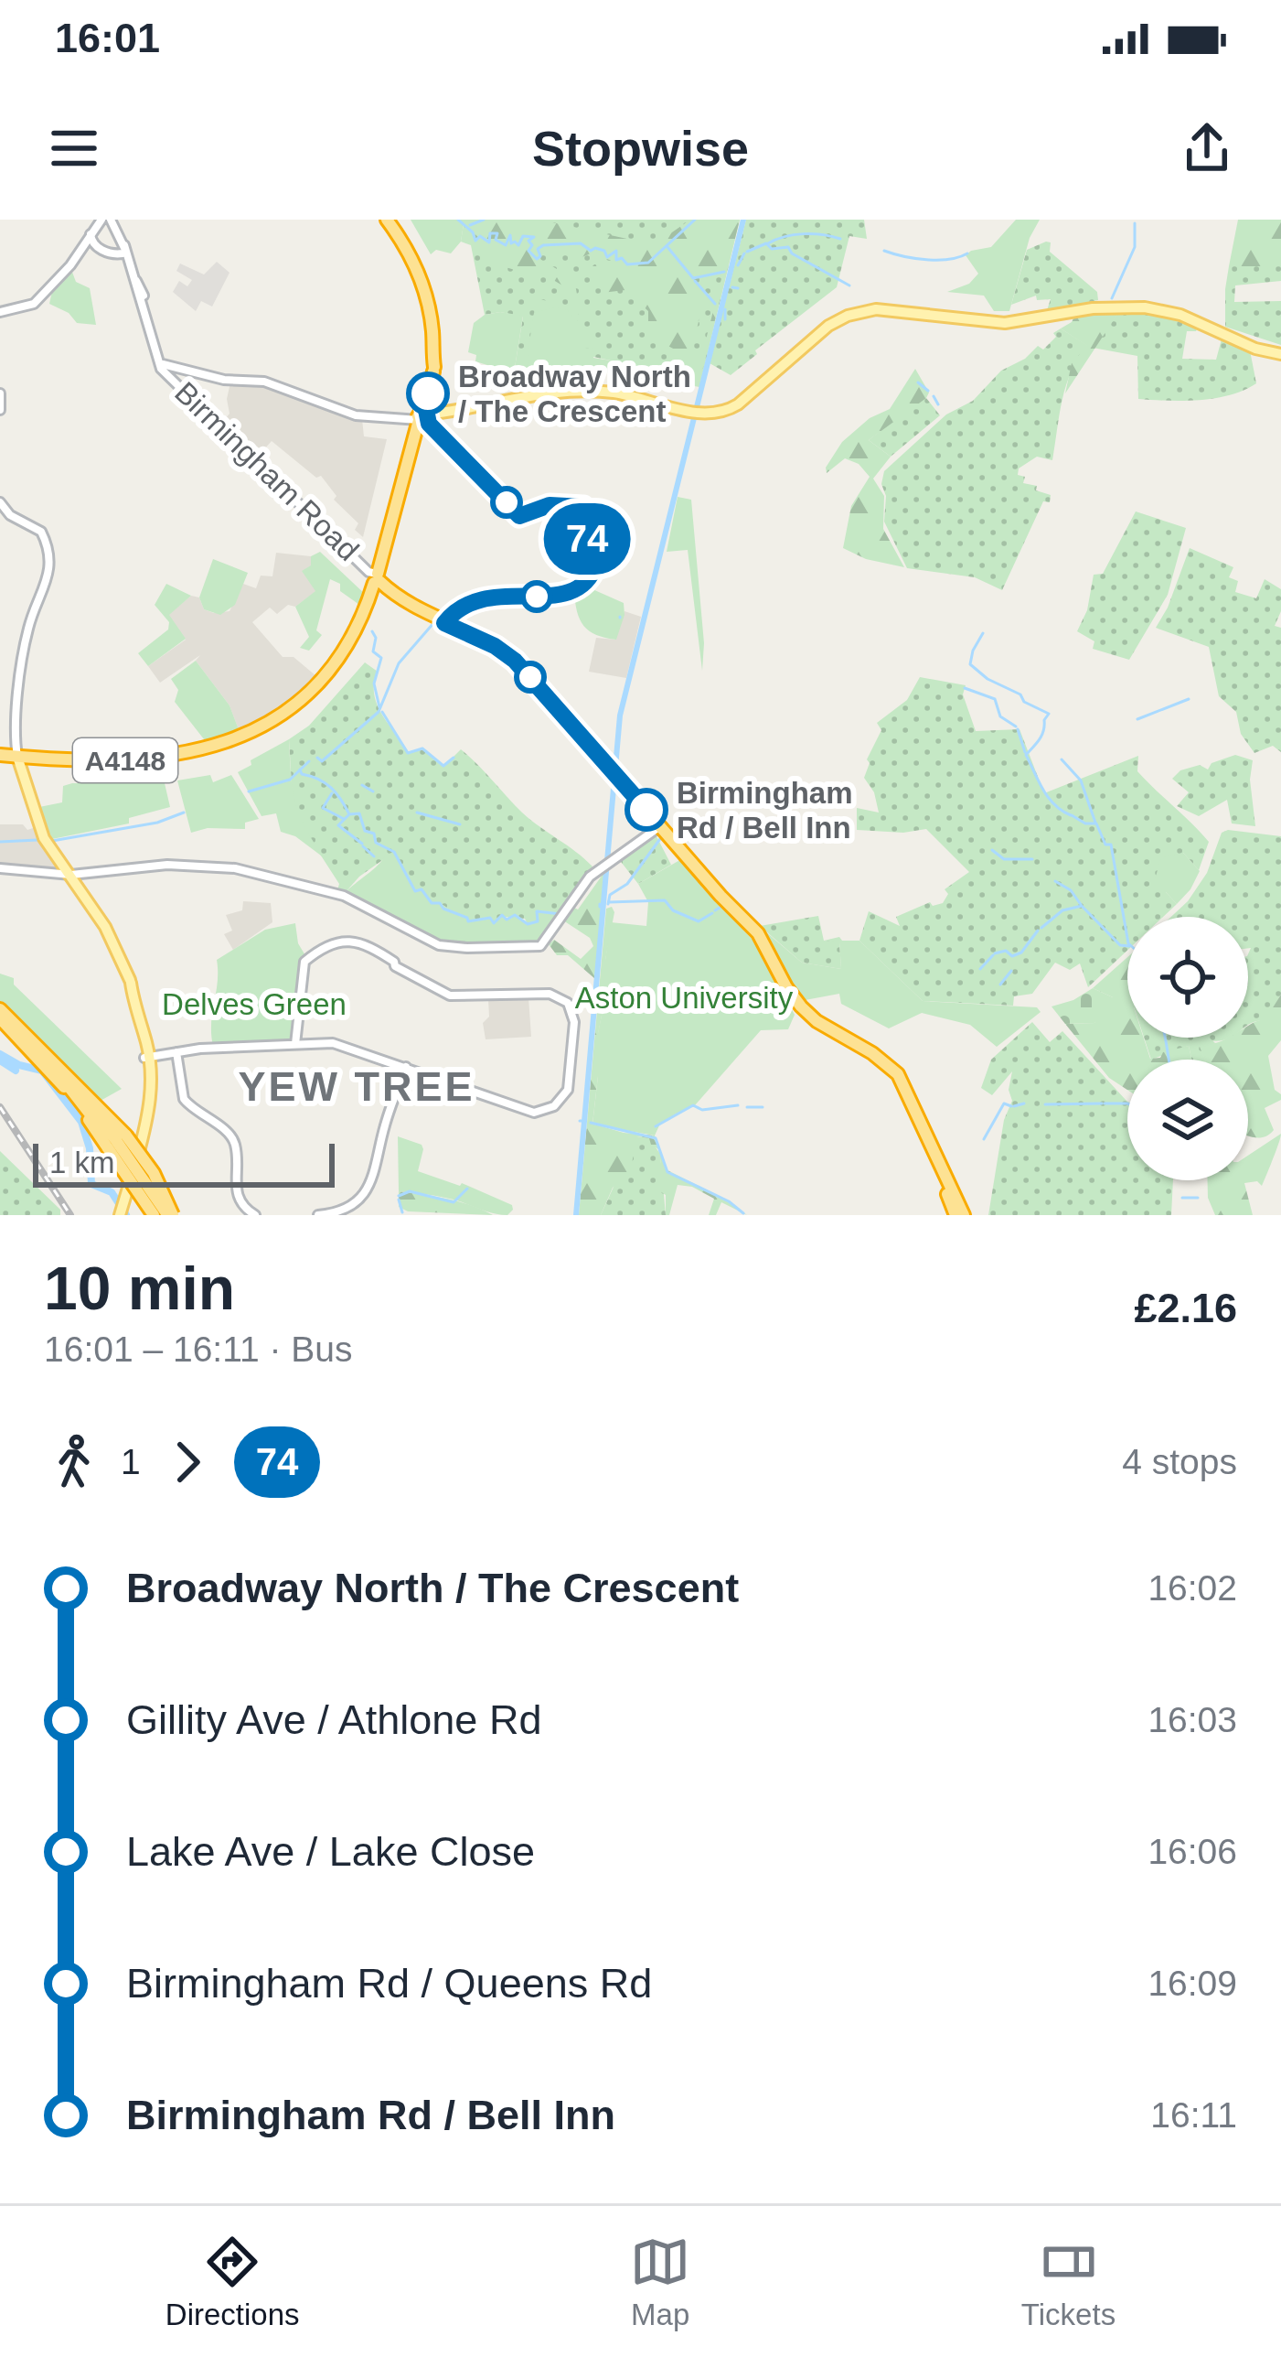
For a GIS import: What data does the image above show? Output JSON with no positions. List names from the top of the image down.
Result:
{
  "streets": {
    "highway": ["Birmingham Road", "A4148"]
  },
  "crossings": [
    ["Birmingham Road", "A4148"]
  ],
  "districts": ["YEW TREE"],
  "parks": ["Aston University", "Delves Green"],
  "places": ["Broadway North / The Crescent", "Birmingham Rd / Bell Inn"],
  "lines": ["bus line 74"],
  "scale_bar": "1 km",
  "page": {
    "status": "16:01",
    "header": "Stopwise",
    "on_map": "74",
    "scale": "1 km",
    "heading": ["10 min", "16:01 – 16:11 · Bus", "£2.16"],
    "legs": ["1", "74", "4 stops"],
    "list": [
      {
        "name": "Broadway North / The Crescent",
        "value": "16:02"
      },
      {
        "name": "Gillity Ave / Athlone Rd",
        "value": "16:03"
      },
      {
        "name": "Lake Ave / Lake Close",
        "value": "16:06"
      },
      {
        "name": "Birmingham Rd / Queens Rd",
        "value": "16:09"
      },
      {
        "name": "Birmingham Rd / Bell Inn",
        "value": "16:11"
      }
    ],
    "tabs": ["Directions", "Map", "Tickets"]
  }
}
